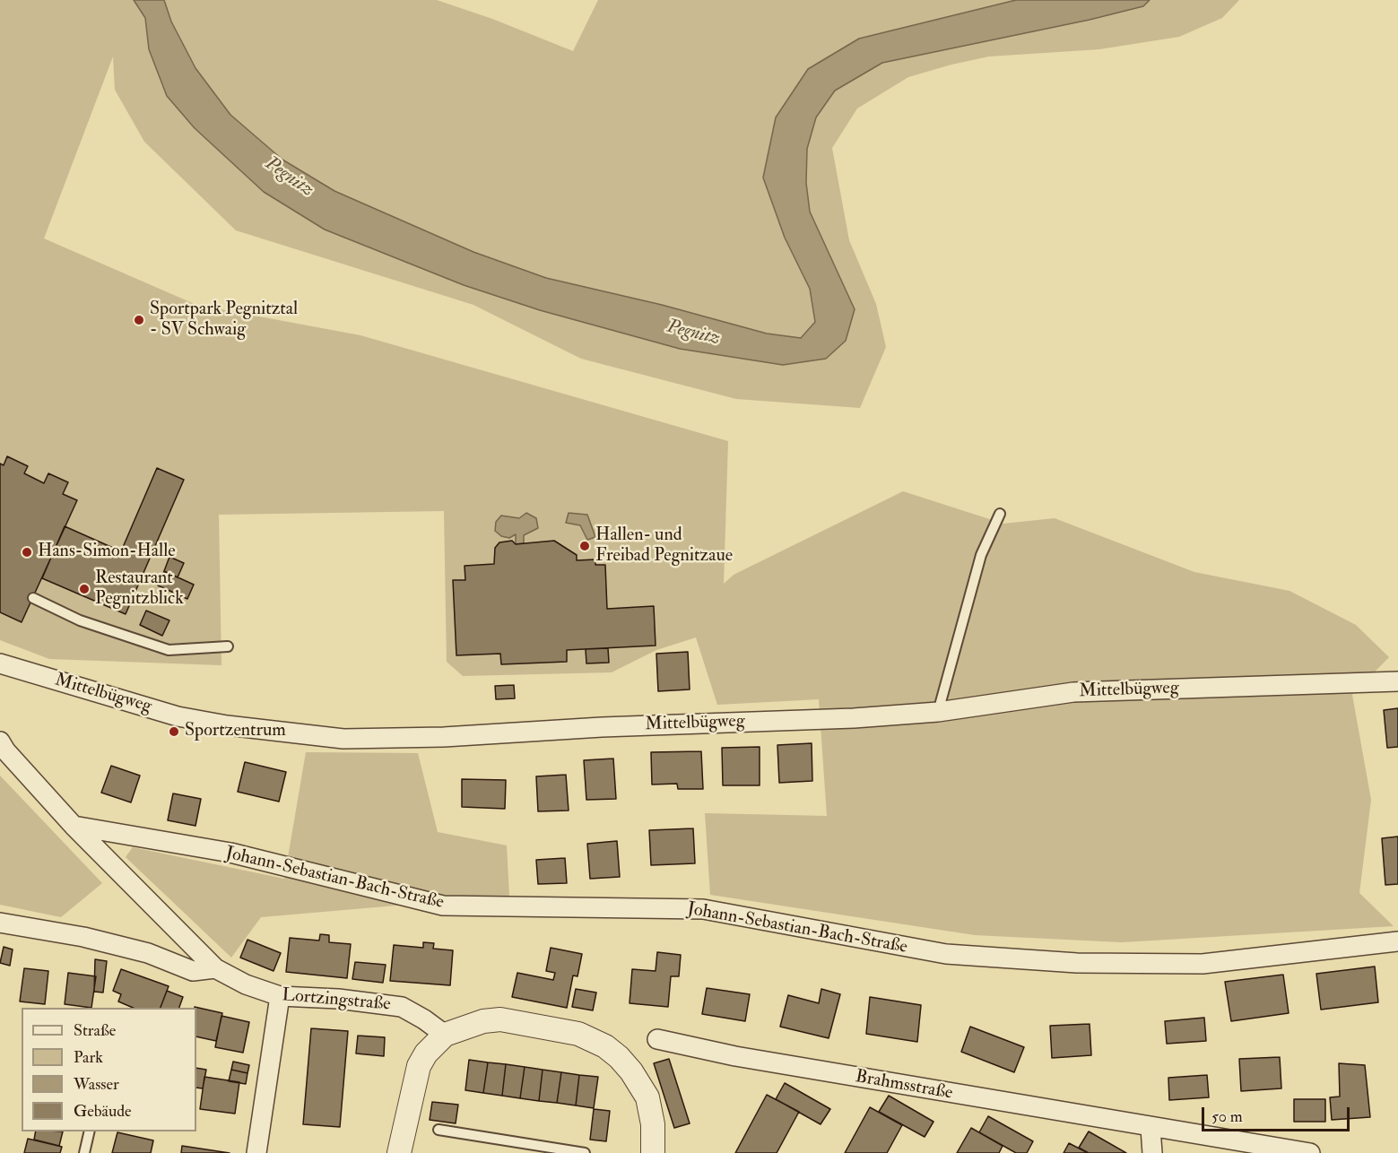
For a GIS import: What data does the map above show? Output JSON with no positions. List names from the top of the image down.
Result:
{
  "streets": {
    "street": [
      "Mittelbügweg",
      "Johann-Sebastian-Bach-Straße",
      "Lortzingstraße",
      "Brahmsstraße"
    ]
  },
  "crossings": [
    ["Johann-Sebastian-Bach-Straße", "Lortzingstraße"]
  ],
  "water": ["Pegnitz"],
  "places": [
    "Sportpark Pegnitztal - SV Schwaig",
    "Hallen- und Freibad Pegnitzaue",
    "Hans-Simon-Halle",
    "Restaurant Pegnitzblick",
    "Sportzentrum"
  ],
  "legend": [
    "Straße",
    "Park",
    "Wasser",
    "Gebäude"
  ],
  "scale_bar": "50 m"
}
